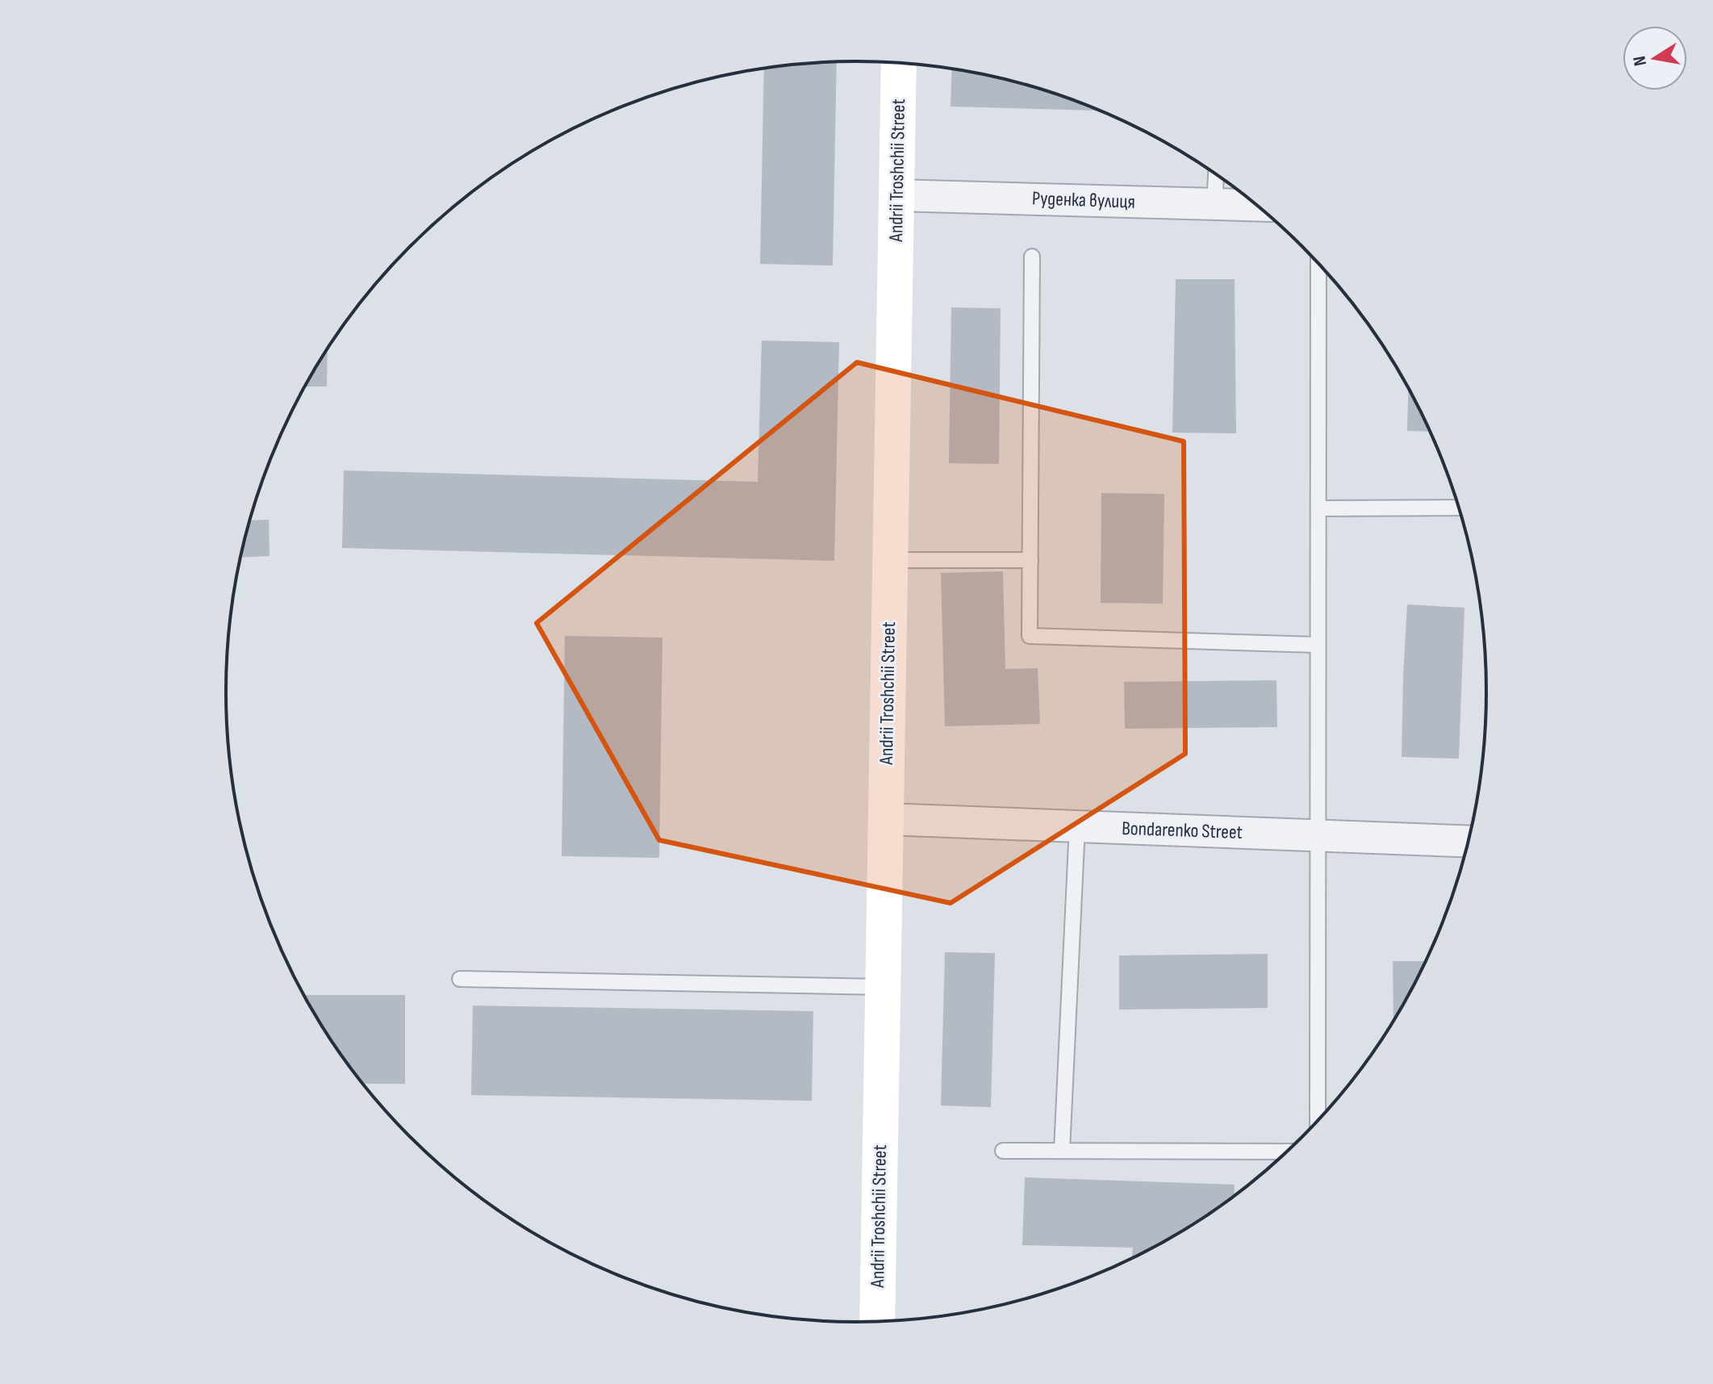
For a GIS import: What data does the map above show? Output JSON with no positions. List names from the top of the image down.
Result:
{
  "streets": {
    "street": ["Andrii Troshchii Street", "Руденка вулиця", "Bondarenko Street"]
  },
  "crossings": [
    ["Andrii Troshchii Street", "Руденка вулиця"],
    ["Andrii Troshchii Street", "Bondarenko Street"]
  ],
  "north": "left"
}
